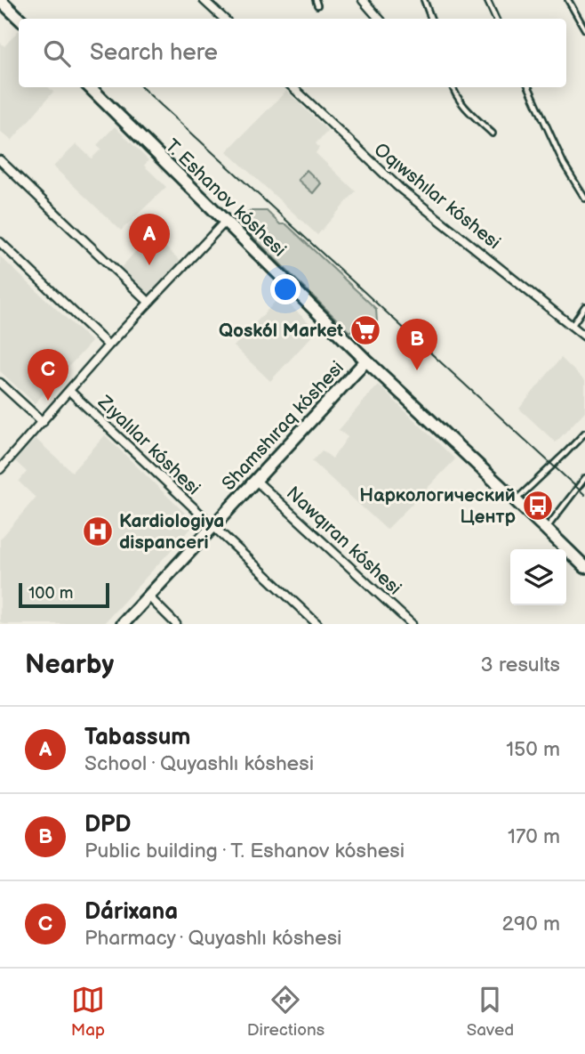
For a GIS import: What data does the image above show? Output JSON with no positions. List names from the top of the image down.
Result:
{
  "streets": {
    "main road": ["T. Eshanov kóshesi", "Shamshıraq kóshesi"],
    "street": ["Oqıwshılar kóshesi", "Zıyalılar kóshesi", "Nawqıran kóshesi"]
  },
  "crossings": [
    ["T. Eshanov kóshesi", "Shamshıraq kóshesi"],
    ["Shamshıraq kóshesi", "Zıyalılar kóshesi"],
    ["Shamshıraq kóshesi", "Nawqıran kóshesi"]
  ],
  "places": {
    "supermarket": ["Qoskól Market"],
    "bus stop": ["Наркологический Центр"],
    "hospital": ["Kardiologiya dispanceri"]
  },
  "scale_bar": "100 m",
  "page": {
    "search": "Search here",
    "pins": ["A", "B", "C"],
    "scale": "100 m",
    "heading": ["Nearby", "3 results"],
    "list": [
      {
        "mark": "A",
        "name": "Tabassum",
        "note": "School · Quyashlı kóshesi",
        "value": "150 m"
      },
      {
        "mark": "B",
        "name": "DPD",
        "note": "Public building · T. Eshanov kóshesi",
        "value": "170 m"
      },
      {
        "mark": "C",
        "name": "Dárixana",
        "note": "Pharmacy · Quyashlı kóshesi",
        "value": "290 m"
      }
    ],
    "nav": ["Map", "Directions", "Saved"]
  }
}
